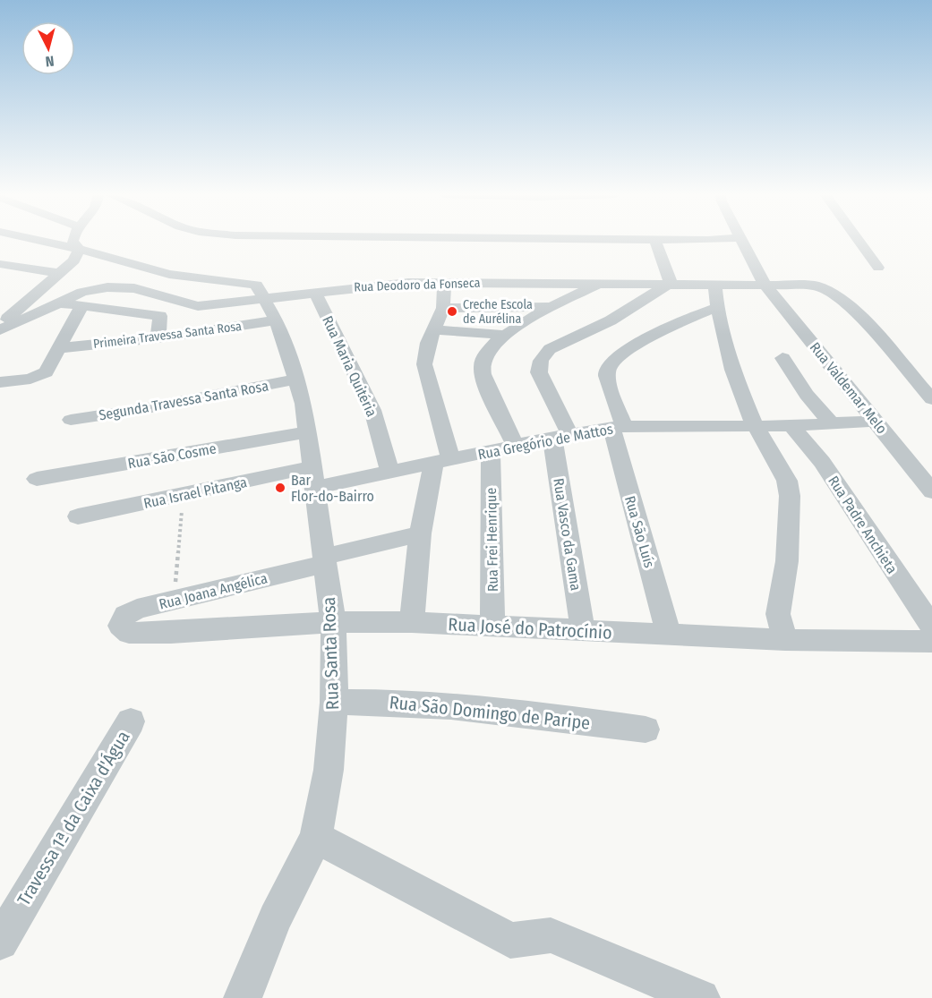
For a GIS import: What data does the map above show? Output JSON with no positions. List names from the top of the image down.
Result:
{
  "streets": {
    "street": [
      "Rua Deodoro da Fonseca",
      "Primeira Travessa Santa Rosa",
      "Rua Maria Quitéria",
      "Rua Valdemar Melo",
      "Segunda Travessa Santa Rosa",
      "Rua Gregório de Mattos",
      "Rua São Cosme",
      "Rua Israel Pitanga",
      "Rua Padre Anchieta",
      "Rua São Luís",
      "Rua Vasco da Gama",
      "Rua Frei Henrique",
      "Rua Joana Angélica",
      "Rua José do Patrocínio",
      "Rua Santa Rosa",
      "Rua São Domingo de Paripe",
      "Travessa 1ª da Caixa d'Água"
    ]
  },
  "crossings": [
    ["Rua Deodoro da Fonseca", "Rua Maria Quitéria"],
    ["Rua Deodoro da Fonseca", "Rua Valdemar Melo"],
    ["Rua Deodoro da Fonseca", "Rua Vasco da Gama"],
    ["Rua Deodoro da Fonseca", "Rua Santa Rosa"],
    ["Primeira Travessa Santa Rosa", "Rua Santa Rosa"],
    ["Rua Maria Quitéria", "Rua Gregório de Mattos"],
    ["Rua Valdemar Melo", "Rua Gregório de Mattos"],
    ["Segunda Travessa Santa Rosa", "Rua Santa Rosa"],
    ["Rua Gregório de Mattos", "Rua Israel Pitanga"],
    ["Rua Gregório de Mattos", "Rua Padre Anchieta"],
    ["Rua Gregório de Mattos", "Rua São Luís"],
    ["Rua Gregório de Mattos", "Rua Vasco da Gama"],
    ["Rua Gregório de Mattos", "Rua Frei Henrique"],
    ["Rua Gregório de Mattos", "Rua Santa Rosa"],
    ["Rua São Cosme", "Rua Santa Rosa"],
    ["Rua Israel Pitanga", "Rua Santa Rosa"],
    ["Rua São Luís", "Rua José do Patrocínio"],
    ["Rua Vasco da Gama", "Rua José do Patrocínio"],
    ["Rua Frei Henrique", "Rua José do Patrocínio"],
    ["Rua Joana Angélica", "Rua José do Patrocínio"],
    ["Rua Joana Angélica", "Rua Santa Rosa"],
    ["Rua José do Patrocínio", "Rua Santa Rosa"],
    ["Rua Santa Rosa", "Rua São Domingo de Paripe"]
  ],
  "places": ["Creche Escola de Aurélina", "Bar Flor-do-Bairro"],
  "north": "bottom"
}
